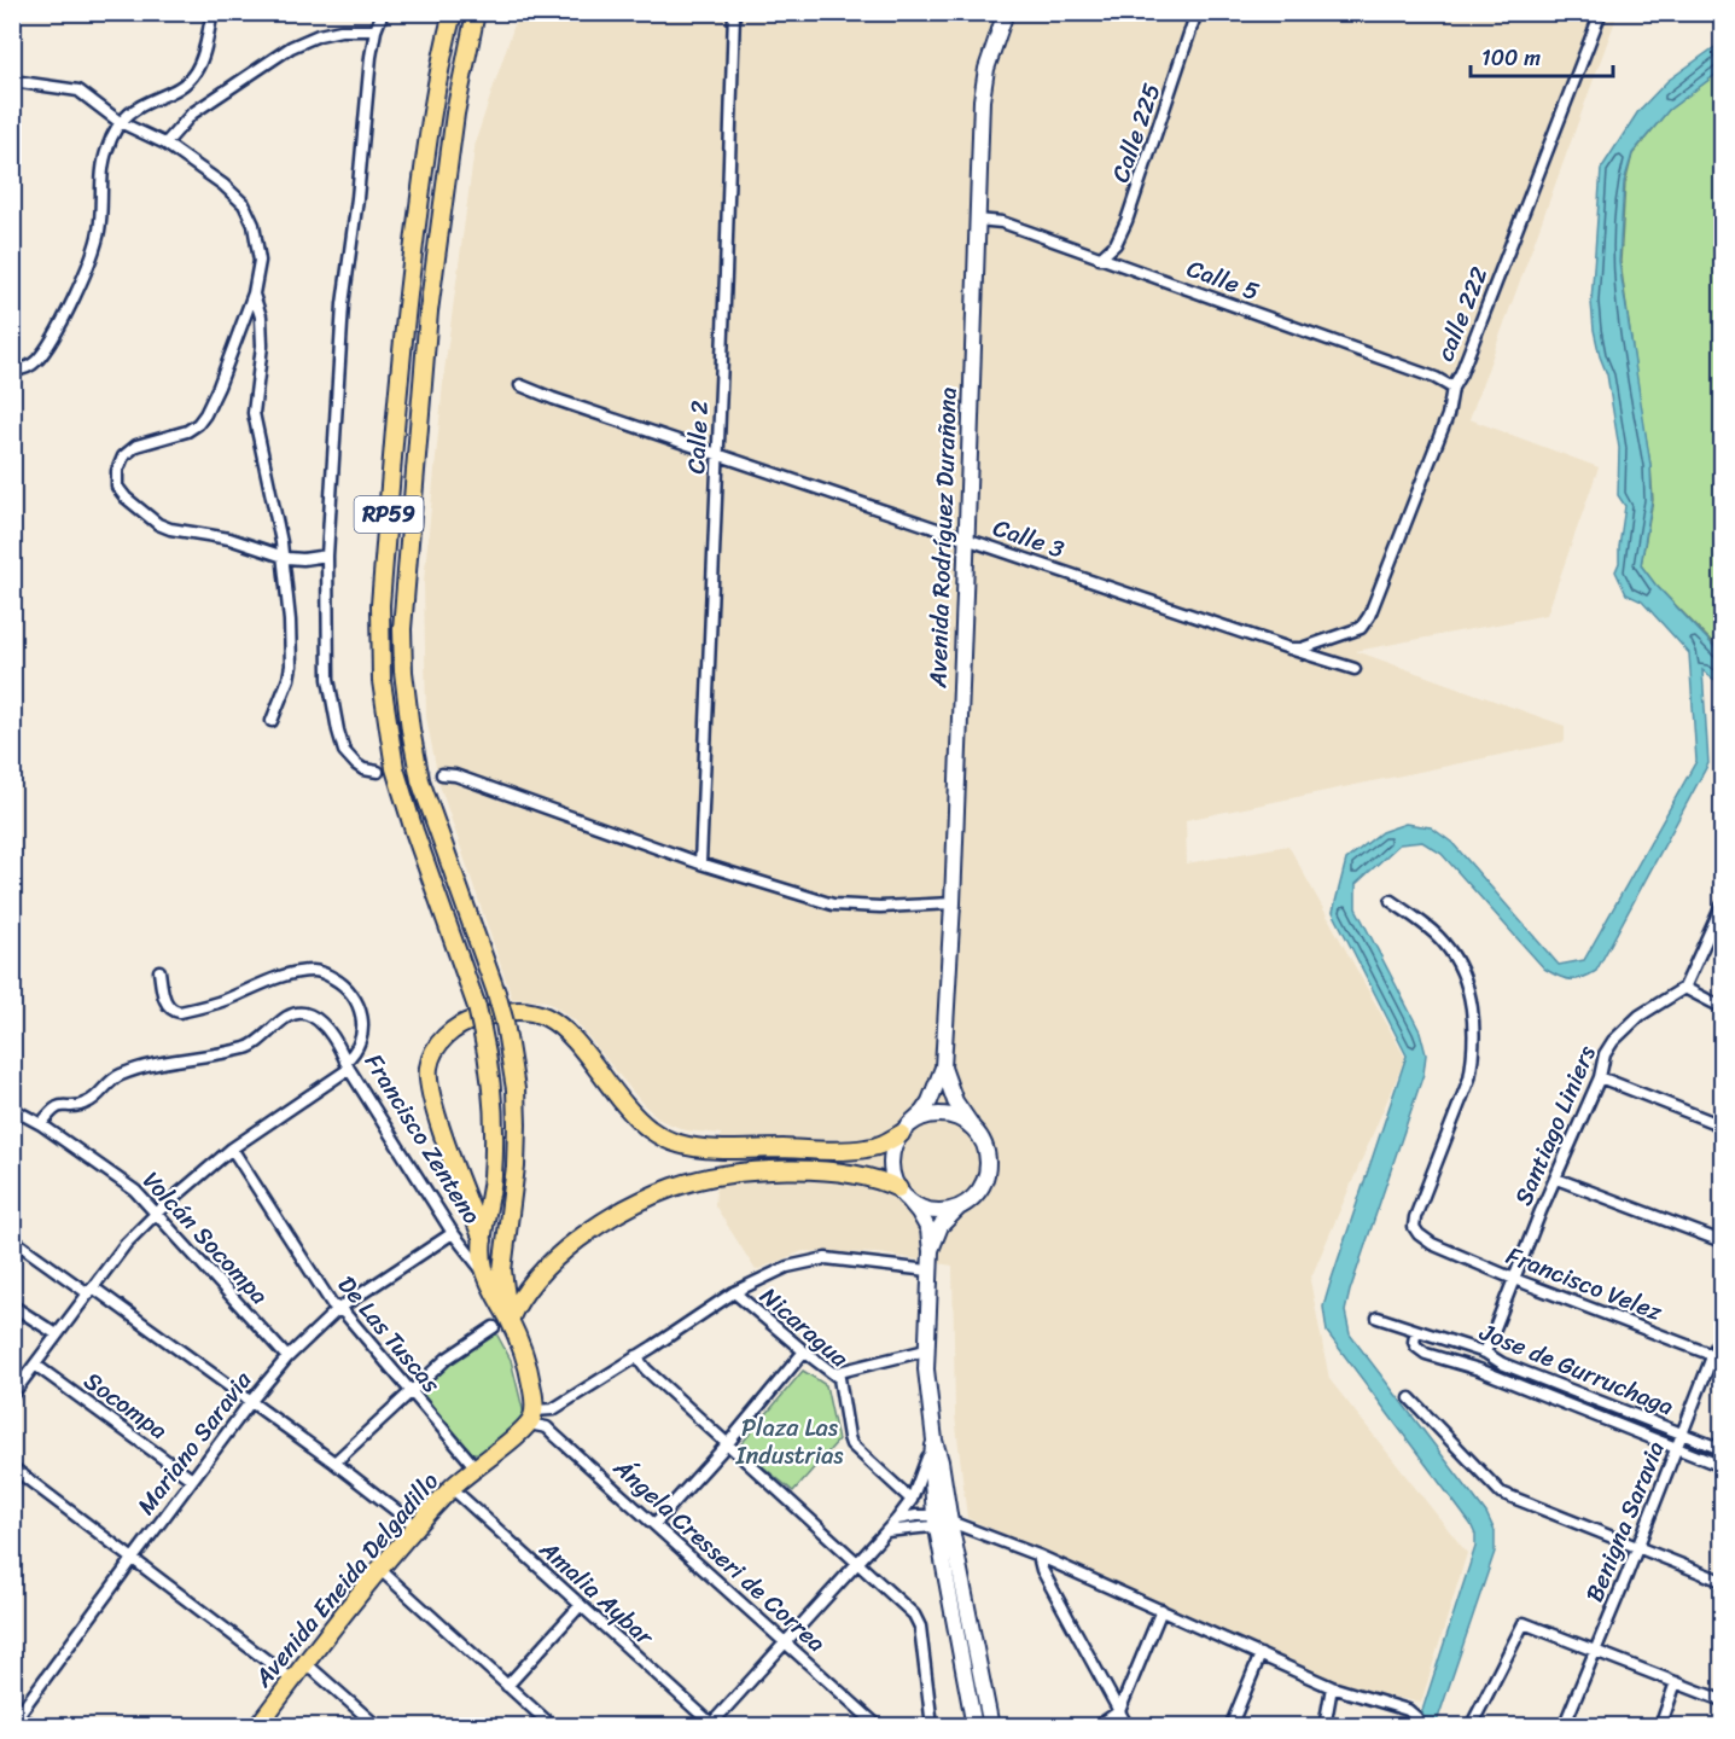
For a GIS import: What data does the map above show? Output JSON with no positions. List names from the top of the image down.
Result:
{
  "streets": {
    "main road": ["RP59", "Avenida Rodríguez Durañona", "Avenida Eneida Delgadillo"],
    "street": [
      "Calle 225",
      "Calle 5",
      "calle 222",
      "Calle 2",
      "Calle 3",
      "Santiago Liniers",
      "Francisco Zenteno",
      "Volcán Socompa",
      "Francisco Velez",
      "Nicaragua",
      "De Las Tuscas",
      "Jose de Gurruchaga",
      "Socompa",
      "Mariano Saravia",
      "Benigna Saravia",
      "Ángela Cresseri de Correa",
      "Amalia Aybar"
    ]
  },
  "crossings": [
    ["Calle 225", "Calle 5"],
    ["Calle 5", "calle 222"],
    ["Calle 5", "Avenida Rodríguez Durañona"],
    ["calle 222", "Calle 3"],
    ["Calle 2", "Calle 3"],
    ["Avenida Rodríguez Durañona", "Calle 3"],
    ["Santiago Liniers", "Francisco Velez"],
    ["Santiago Liniers", "Jose de Gurruchaga"],
    ["Francisco Zenteno", "Volcán Socompa"],
    ["Francisco Zenteno", "Mariano Saravia"],
    ["Volcán Socompa", "Mariano Saravia"],
    ["Francisco Velez", "Benigna Saravia"],
    ["Nicaragua", "Avenida Eneida Delgadillo"],
    ["De Las Tuscas", "Mariano Saravia"],
    ["De Las Tuscas", "Avenida Eneida Delgadillo"],
    ["Jose de Gurruchaga", "Benigna Saravia"],
    ["Socompa", "Mariano Saravia"],
    ["Ángela Cresseri de Correa", "Avenida Eneida Delgadillo"],
    ["Avenida Eneida Delgadillo", "Amalia Aybar"]
  ],
  "parks": ["Plaza Las Industrias"],
  "scale_bar": "100 m"
}
